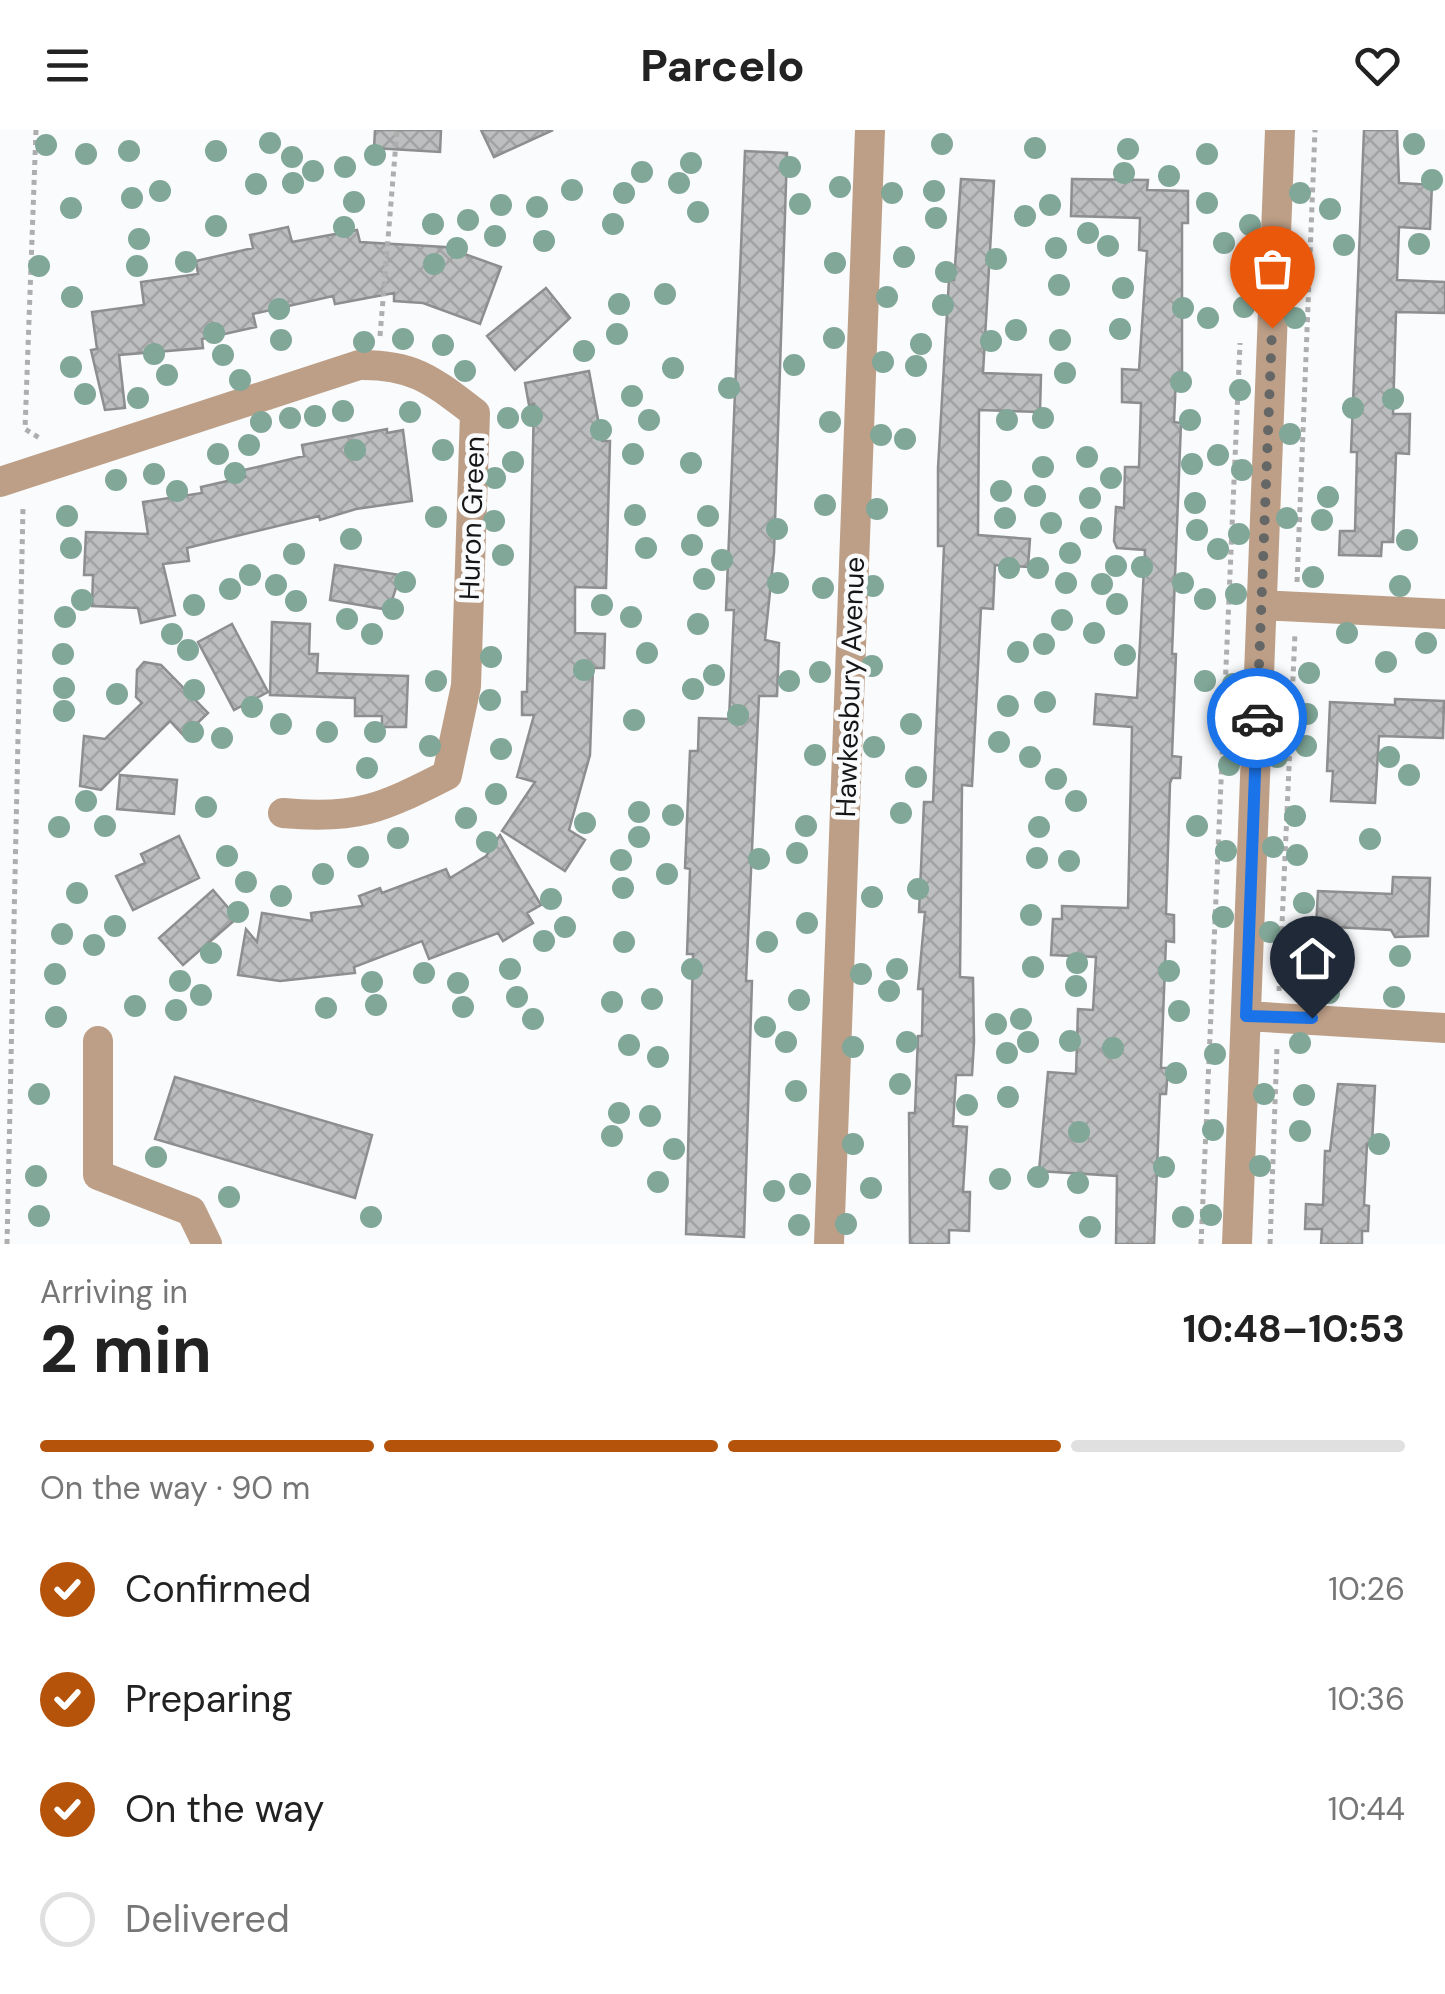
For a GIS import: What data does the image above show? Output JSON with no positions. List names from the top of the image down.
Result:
{
  "streets": {
    "street": ["Huron Green", "Hawkesbury Avenue"]
  },
  "page": {
    "header": "Parcelo",
    "heading": ["2 min", "Arriving in", "10:48–10:53"],
    "bar": "On the way · 90 m",
    "list": [
      ["Confirmed", "10:26"],
      ["Preparing", "10:36"],
      ["On the way", "10:44"],
      "Delivered"
    ]
  }
}
